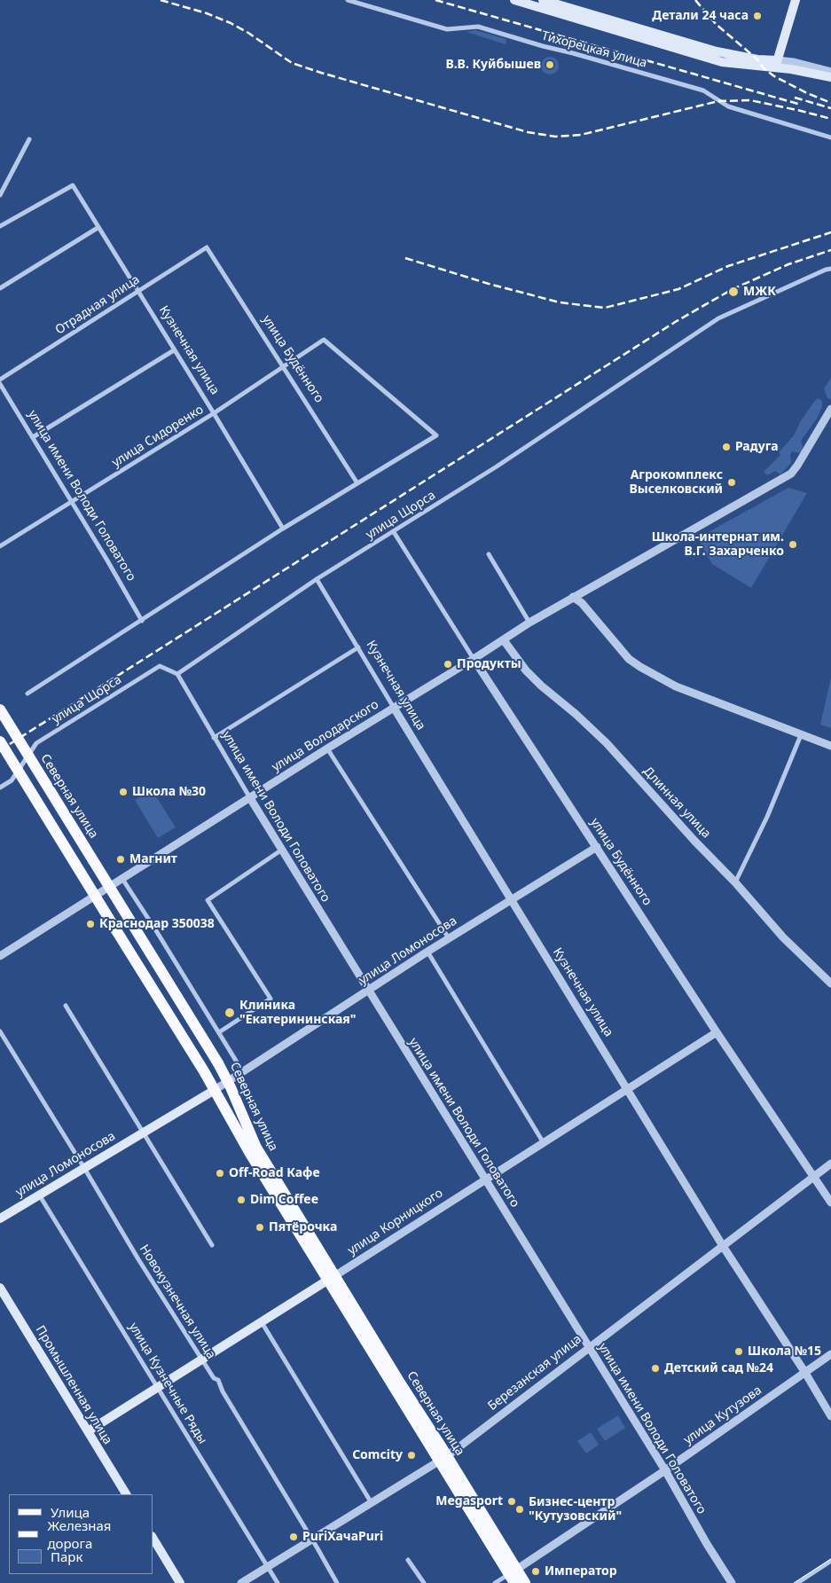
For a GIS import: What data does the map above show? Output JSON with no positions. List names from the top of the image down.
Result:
{
  "streets": {
    "main road": [
      "Северная улица",
      "улица Ломоносова",
      "улица Корницкого",
      "Промышленная улица"
    ],
    "street": [
      "Тихорецкая улица",
      "Отрадная улица",
      "Кузнечная улица",
      "улица Будённого",
      "улица Сидоренко",
      "улица имени Володи Головатого",
      "улица Щорса",
      "улица Володарского",
      "Длинная улица",
      "Новокузнечная улица",
      "Березанская улица",
      "улица Кузнечные Ряды",
      "улица Кутузова"
    ]
  },
  "crossings": [
    ["Отрадная улица", "Кузнечная улица"],
    ["Отрадная улица", "улица Будённого"],
    ["Кузнечная улица", "улица Сидоренко"],
    ["Кузнечная улица", "улица Щорса"],
    ["Кузнечная улица", "улица Володарского"],
    ["Кузнечная улица", "улица Ломоносова"],
    ["Кузнечная улица", "улица Корницкого"],
    ["Кузнечная улица", "Березанская улица"],
    ["Кузнечная улица", "улица Кутузова"],
    ["улица Будённого", "улица Сидоренко"],
    ["улица Будённого", "улица Щорса"],
    ["улица Будённого", "улица Володарского"],
    ["улица Будённого", "улица Ломоносова"],
    ["улица Будённого", "улица Корницкого"],
    ["улица Будённого", "Березанская улица"],
    ["улица Сидоренко", "улица имени Володи Головатого"],
    ["улица имени Володи Головатого", "улица Щорса"],
    ["улица имени Володи Головатого", "улица Володарского"],
    ["улица имени Володи Головатого", "улица Ломоносова"],
    ["улица имени Володи Головатого", "улица Корницкого"],
    ["улица имени Володи Головатого", "Березанская улица"],
    ["улица имени Володи Головатого", "улица Кутузова"],
    ["улица Володарского", "Длинная улица"],
    ["Северная улица", "улица Ломоносова"],
    ["Северная улица", "улица Корницкого"],
    ["Северная улица", "Березанская улица"],
    ["Северная улица", "улица Кутузова"],
    ["улица Ломоносова", "Новокузнечная улица"],
    ["улица Ломоносова", "улица Кузнечные Ряды"],
    ["улица Корницкого", "Новокузнечная улица"],
    ["улица Корницкого", "улица Кузнечные Ряды"],
    ["улица Корницкого", "Промышленная улица"],
    ["Новокузнечная улица", "Березанская улица"],
    ["Березанская улица", "улица Кузнечные Ряды"]
  ],
  "places": [
    "Детали 24 часа",
    "В.В. Куйбышев",
    "МЖК",
    "Радуга",
    "Агрокомплекс Выселковский",
    "Школа-интернат им. В.Г. Захарченко",
    "Продукты",
    "Школа №30",
    "Магнит",
    "Краснодар 350038",
    "Клиника \"Екатерининская\"",
    "Off-Road Кафе",
    "Dim Coffee",
    "Пятёрочка",
    "Школа №15",
    "Детский сад №24",
    "Comcity",
    "Megasport",
    "Бизнес-центр \"Кутузовский\"",
    "PuriХачаPuri",
    "Император"
  ],
  "legend": ["Улица", "Железная дорога", "Парк"]
}
